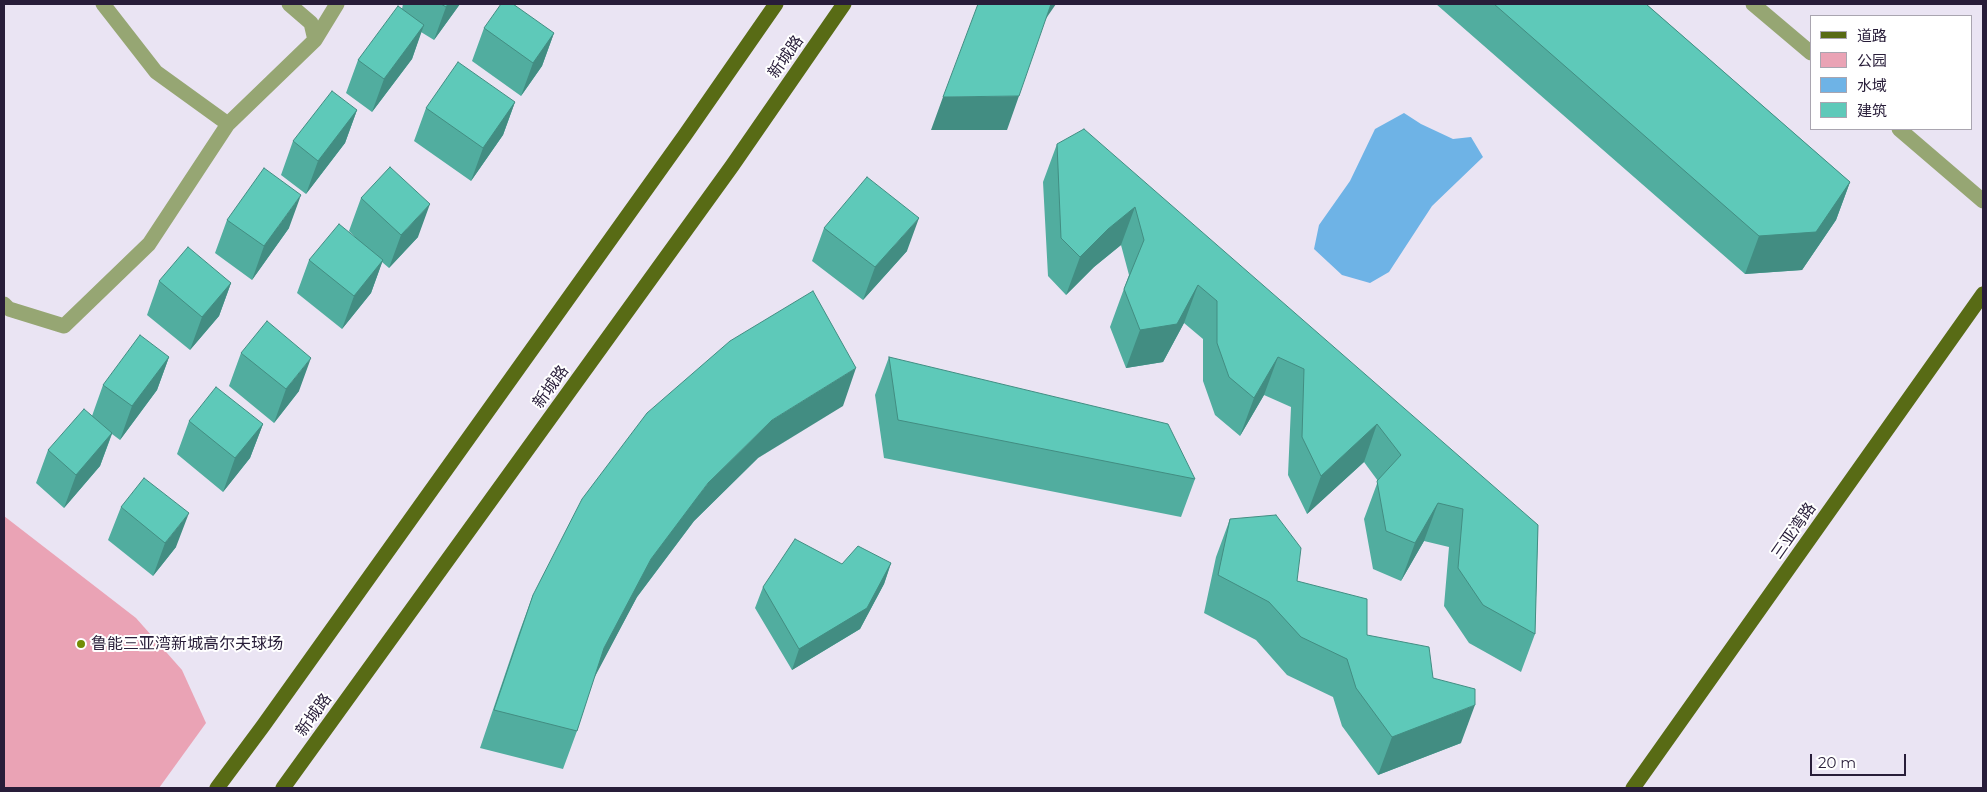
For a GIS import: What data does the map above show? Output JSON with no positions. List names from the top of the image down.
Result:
{
  "streets": {
    "main road": ["新城路", "三亚湾路"]
  },
  "places": ["鲁能三亚湾新城高尔夫球场"],
  "legend": [
    "道路",
    "公园",
    "水域",
    "建筑"
  ],
  "scale_bar": "20 m"
}
